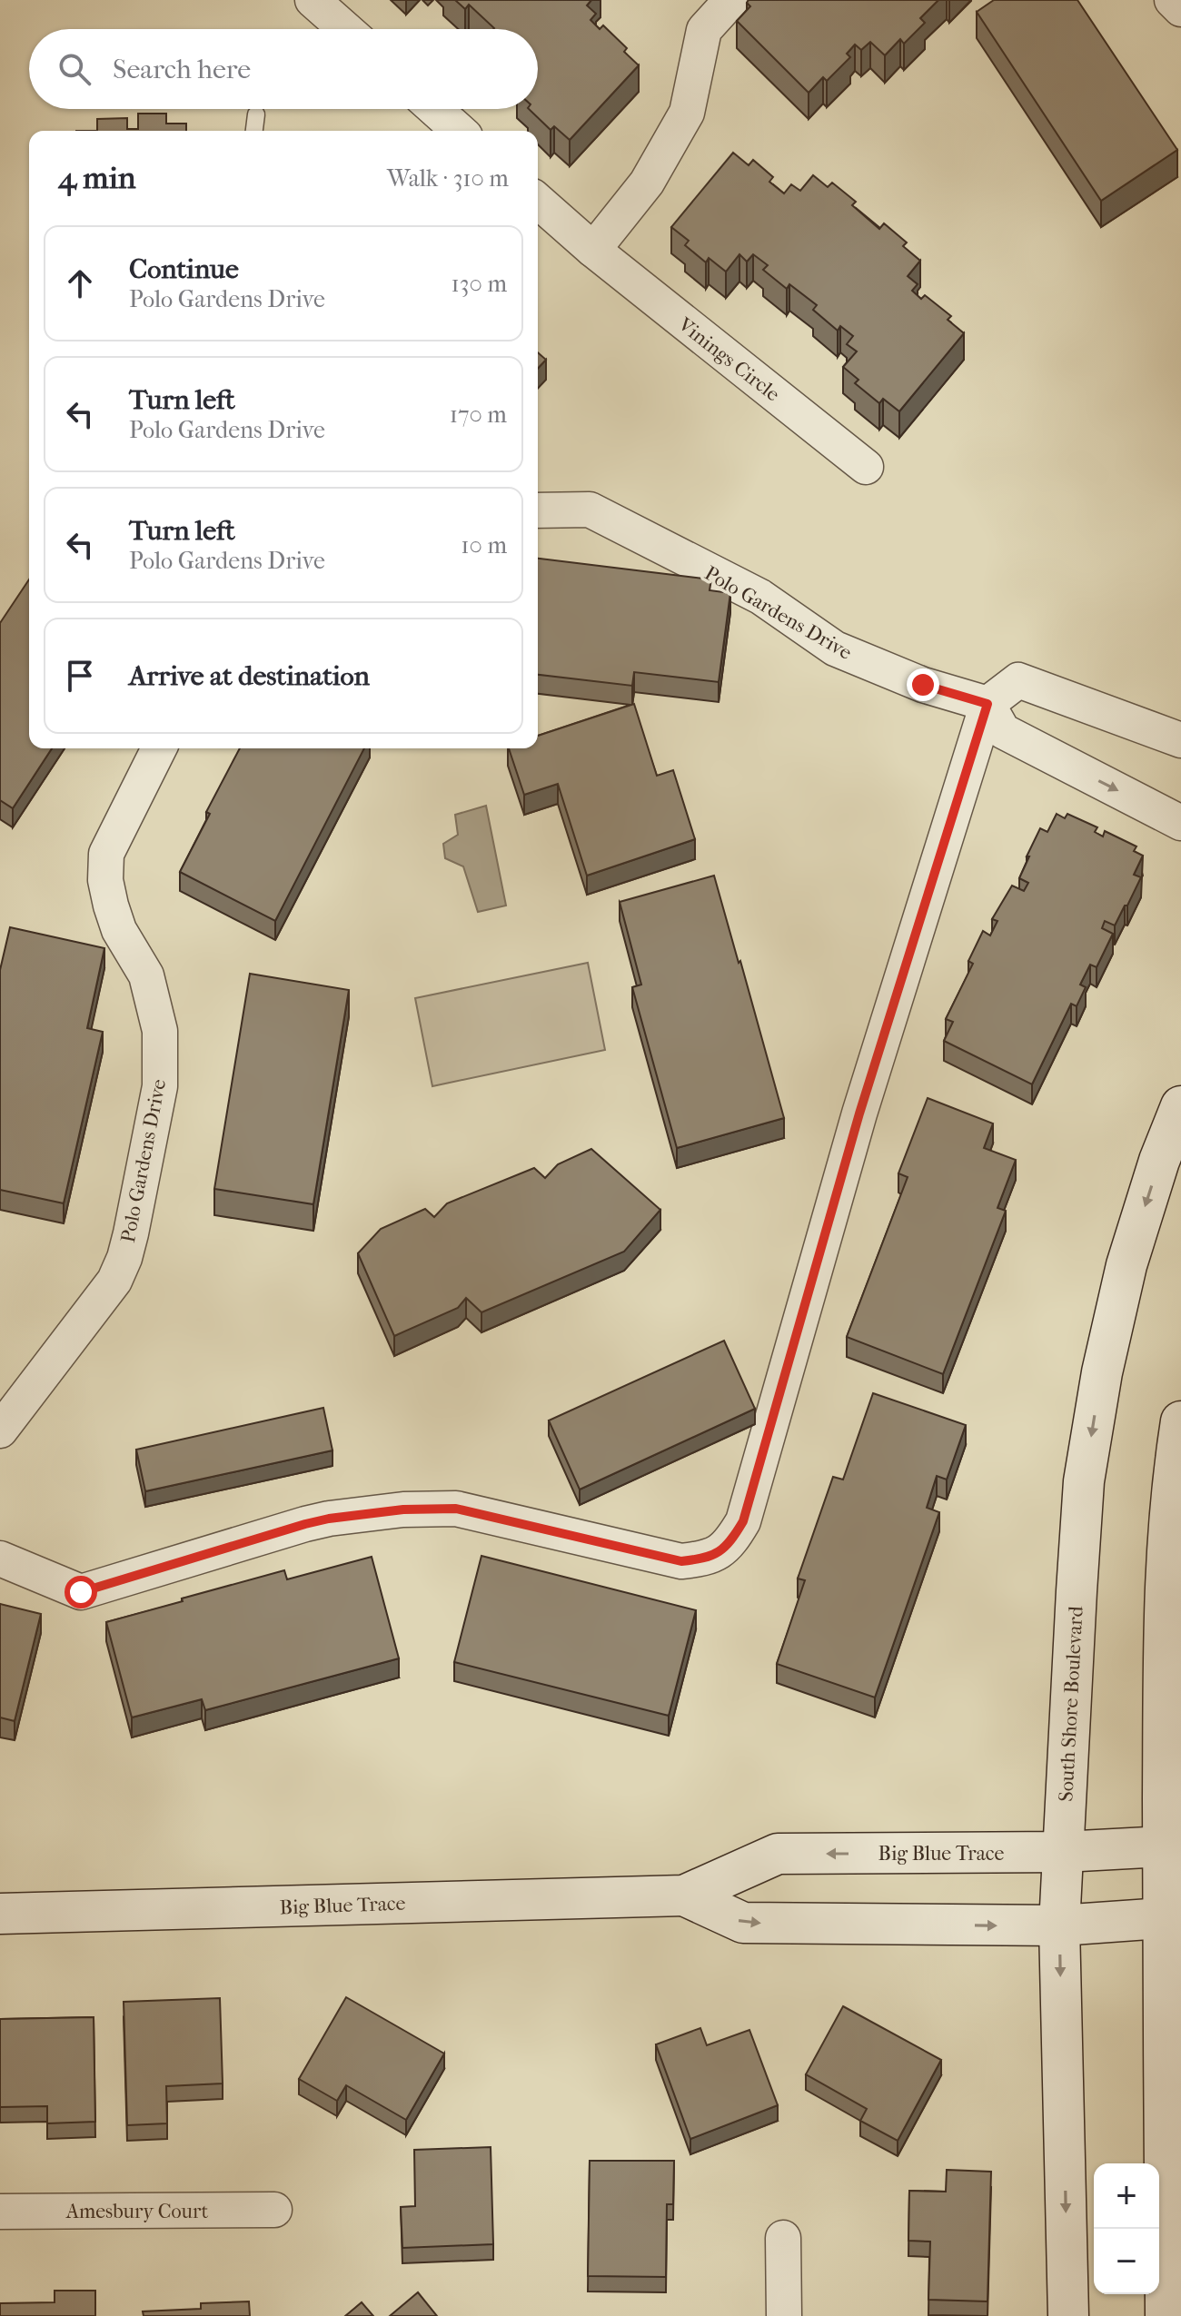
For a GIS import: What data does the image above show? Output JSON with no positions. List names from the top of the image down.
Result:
{
  "streets": {
    "street": [
      "Vinings Circle",
      "Polo Gardens Drive",
      "South Shore Boulevard",
      "Big Blue Trace",
      "Amesbury Court"
    ]
  },
  "crossings": [
    ["South Shore Boulevard", "Big Blue Trace"]
  ],
  "page": {
    "search": "Search here",
    "heading": ["4 min", "Walk · 310 m"],
    "list": [
      ["Continue", "Polo Gardens Drive", "130 m"],
      ["Turn left", "Polo Gardens Drive", "170 m"],
      ["Turn left", "Polo Gardens Drive", "10 m"],
      "Arrive at destination"
    ],
    "map_buttons": ["+", "−"]
  }
}
